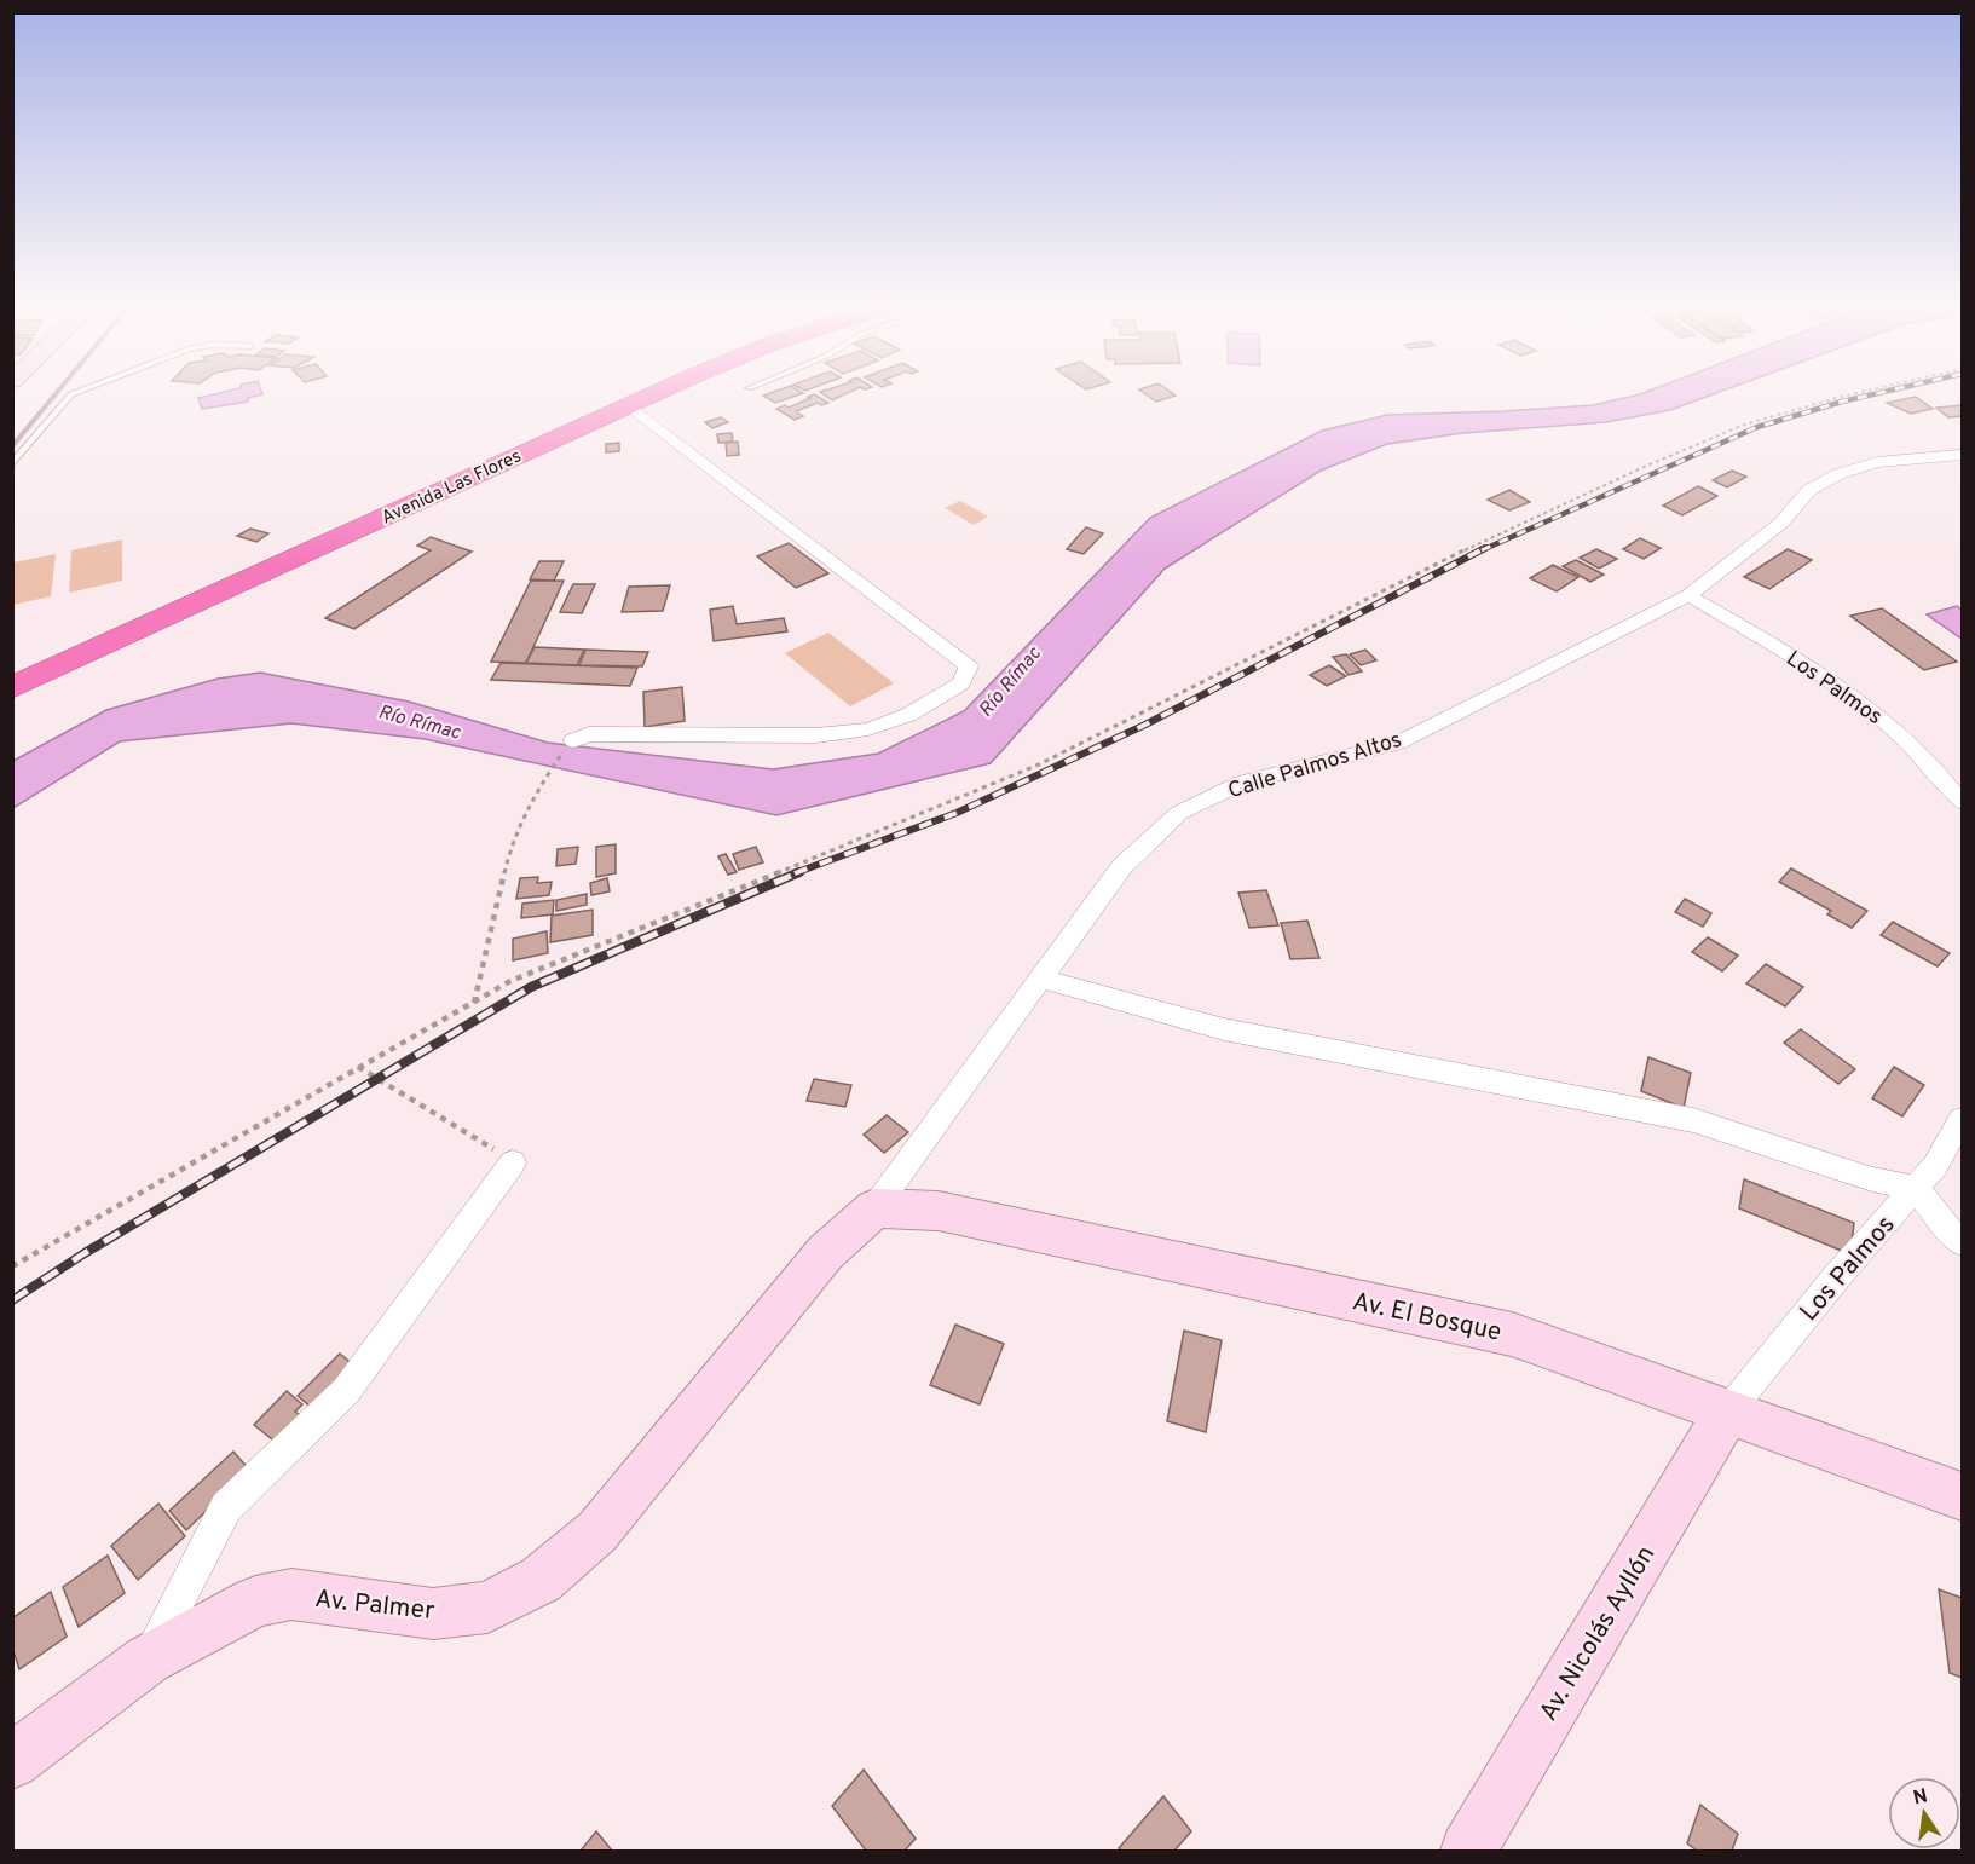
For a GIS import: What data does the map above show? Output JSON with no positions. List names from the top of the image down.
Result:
{
  "streets": {
    "highway": ["Avenida Las Flores"],
    "street": [
      "Los Palmos",
      "Calle Palmos Altos",
      "Av. El Bosque",
      "Av. Palmer",
      "Av. Nicolás Ayllón"
    ]
  },
  "crossings": [
    ["Los Palmos", "Calle Palmos Altos"],
    ["Los Palmos", "Av. El Bosque"],
    ["Los Palmos", "Av. Nicolás Ayllón"],
    ["Calle Palmos Altos", "Av. El Bosque"],
    ["Calle Palmos Altos", "Av. Palmer"],
    ["Av. El Bosque", "Av. Palmer"],
    ["Av. El Bosque", "Av. Nicolás Ayllón"]
  ],
  "water": ["Río Rímac"],
  "north": "top"
}
